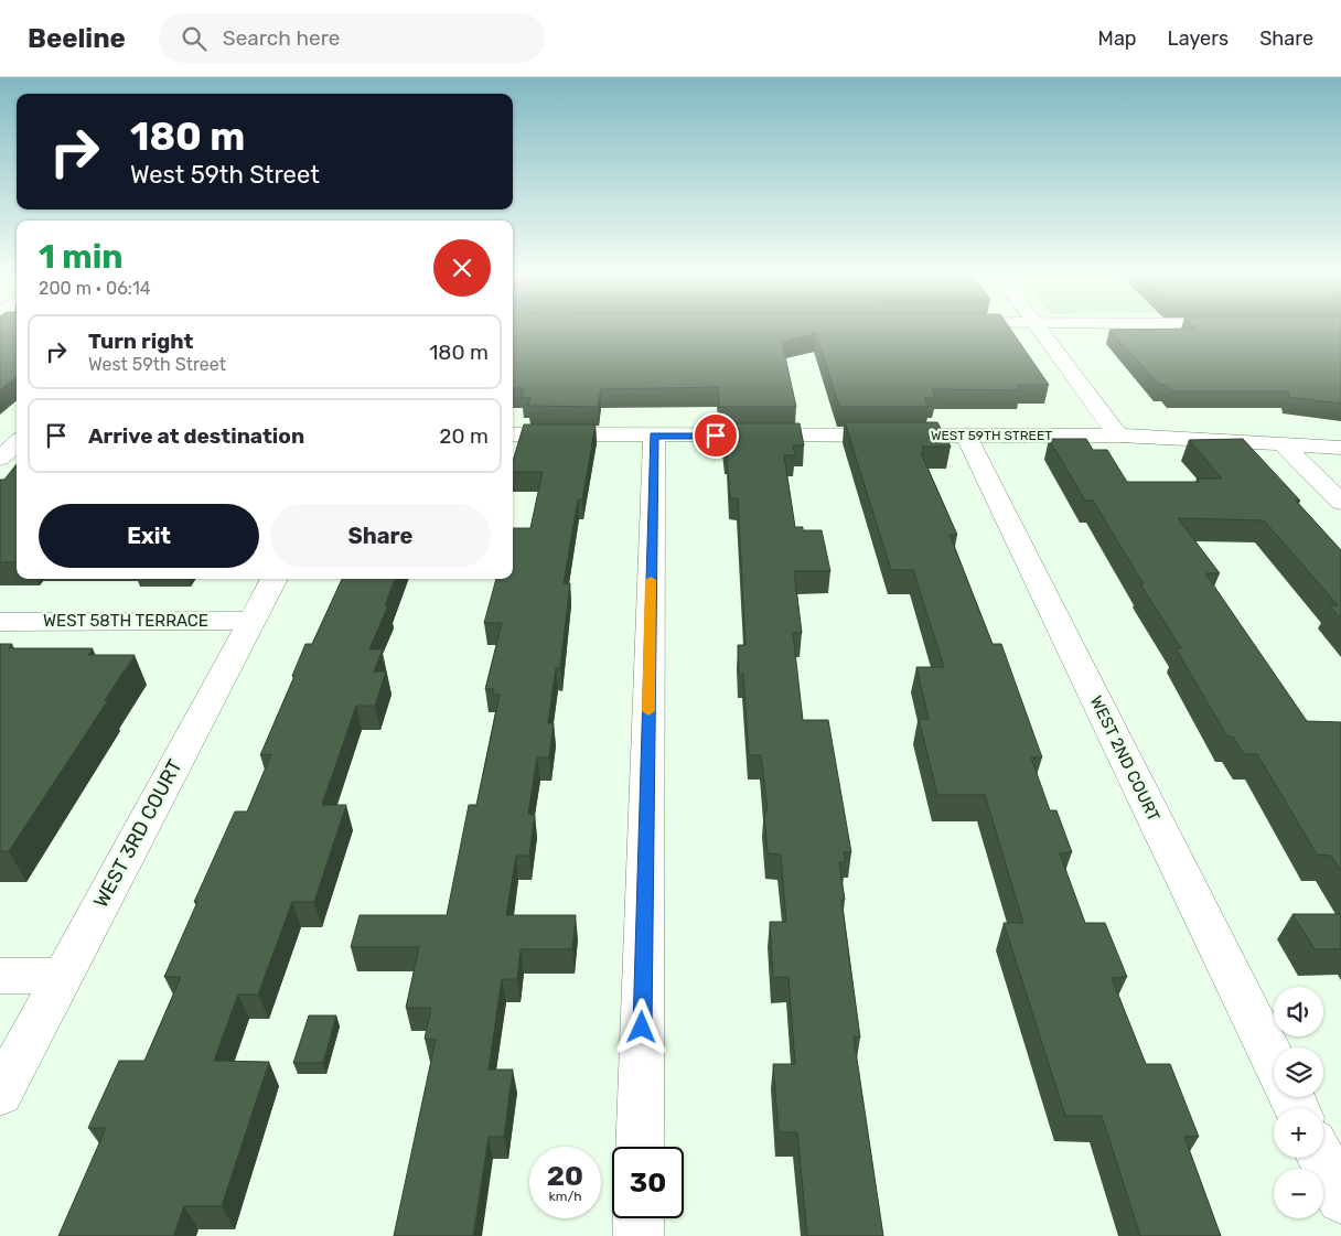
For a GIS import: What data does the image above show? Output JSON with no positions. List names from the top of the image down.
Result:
{
  "streets": {
    "street": [
      "WEST 59TH STREET",
      "WEST 58TH TERRACE",
      "WEST 2ND COURT",
      "WEST 3RD COURT"
    ]
  },
  "crossings": [
    ["WEST 59TH STREET", "WEST 2ND COURT"],
    ["WEST 58TH TERRACE", "WEST 3RD COURT"]
  ],
  "page": {
    "header": "Beeline",
    "search": "Search here",
    "nav": ["Map", "Layers", "Share"],
    "turn": ["180 m", "West 59th Street"],
    "heading": ["1 min", "200 m · 06:14"],
    "list": [
      {
        "name": "Turn right",
        "note": "West 59th Street",
        "value": "180 m"
      },
      {
        "name": "Arrive at destination",
        "value": "20 m"
      }
    ],
    "buttons": ["Exit", "Share"],
    "map_buttons": ["+", "−"],
    "speed": "20 km/h",
    "limit": "30"
  }
}
